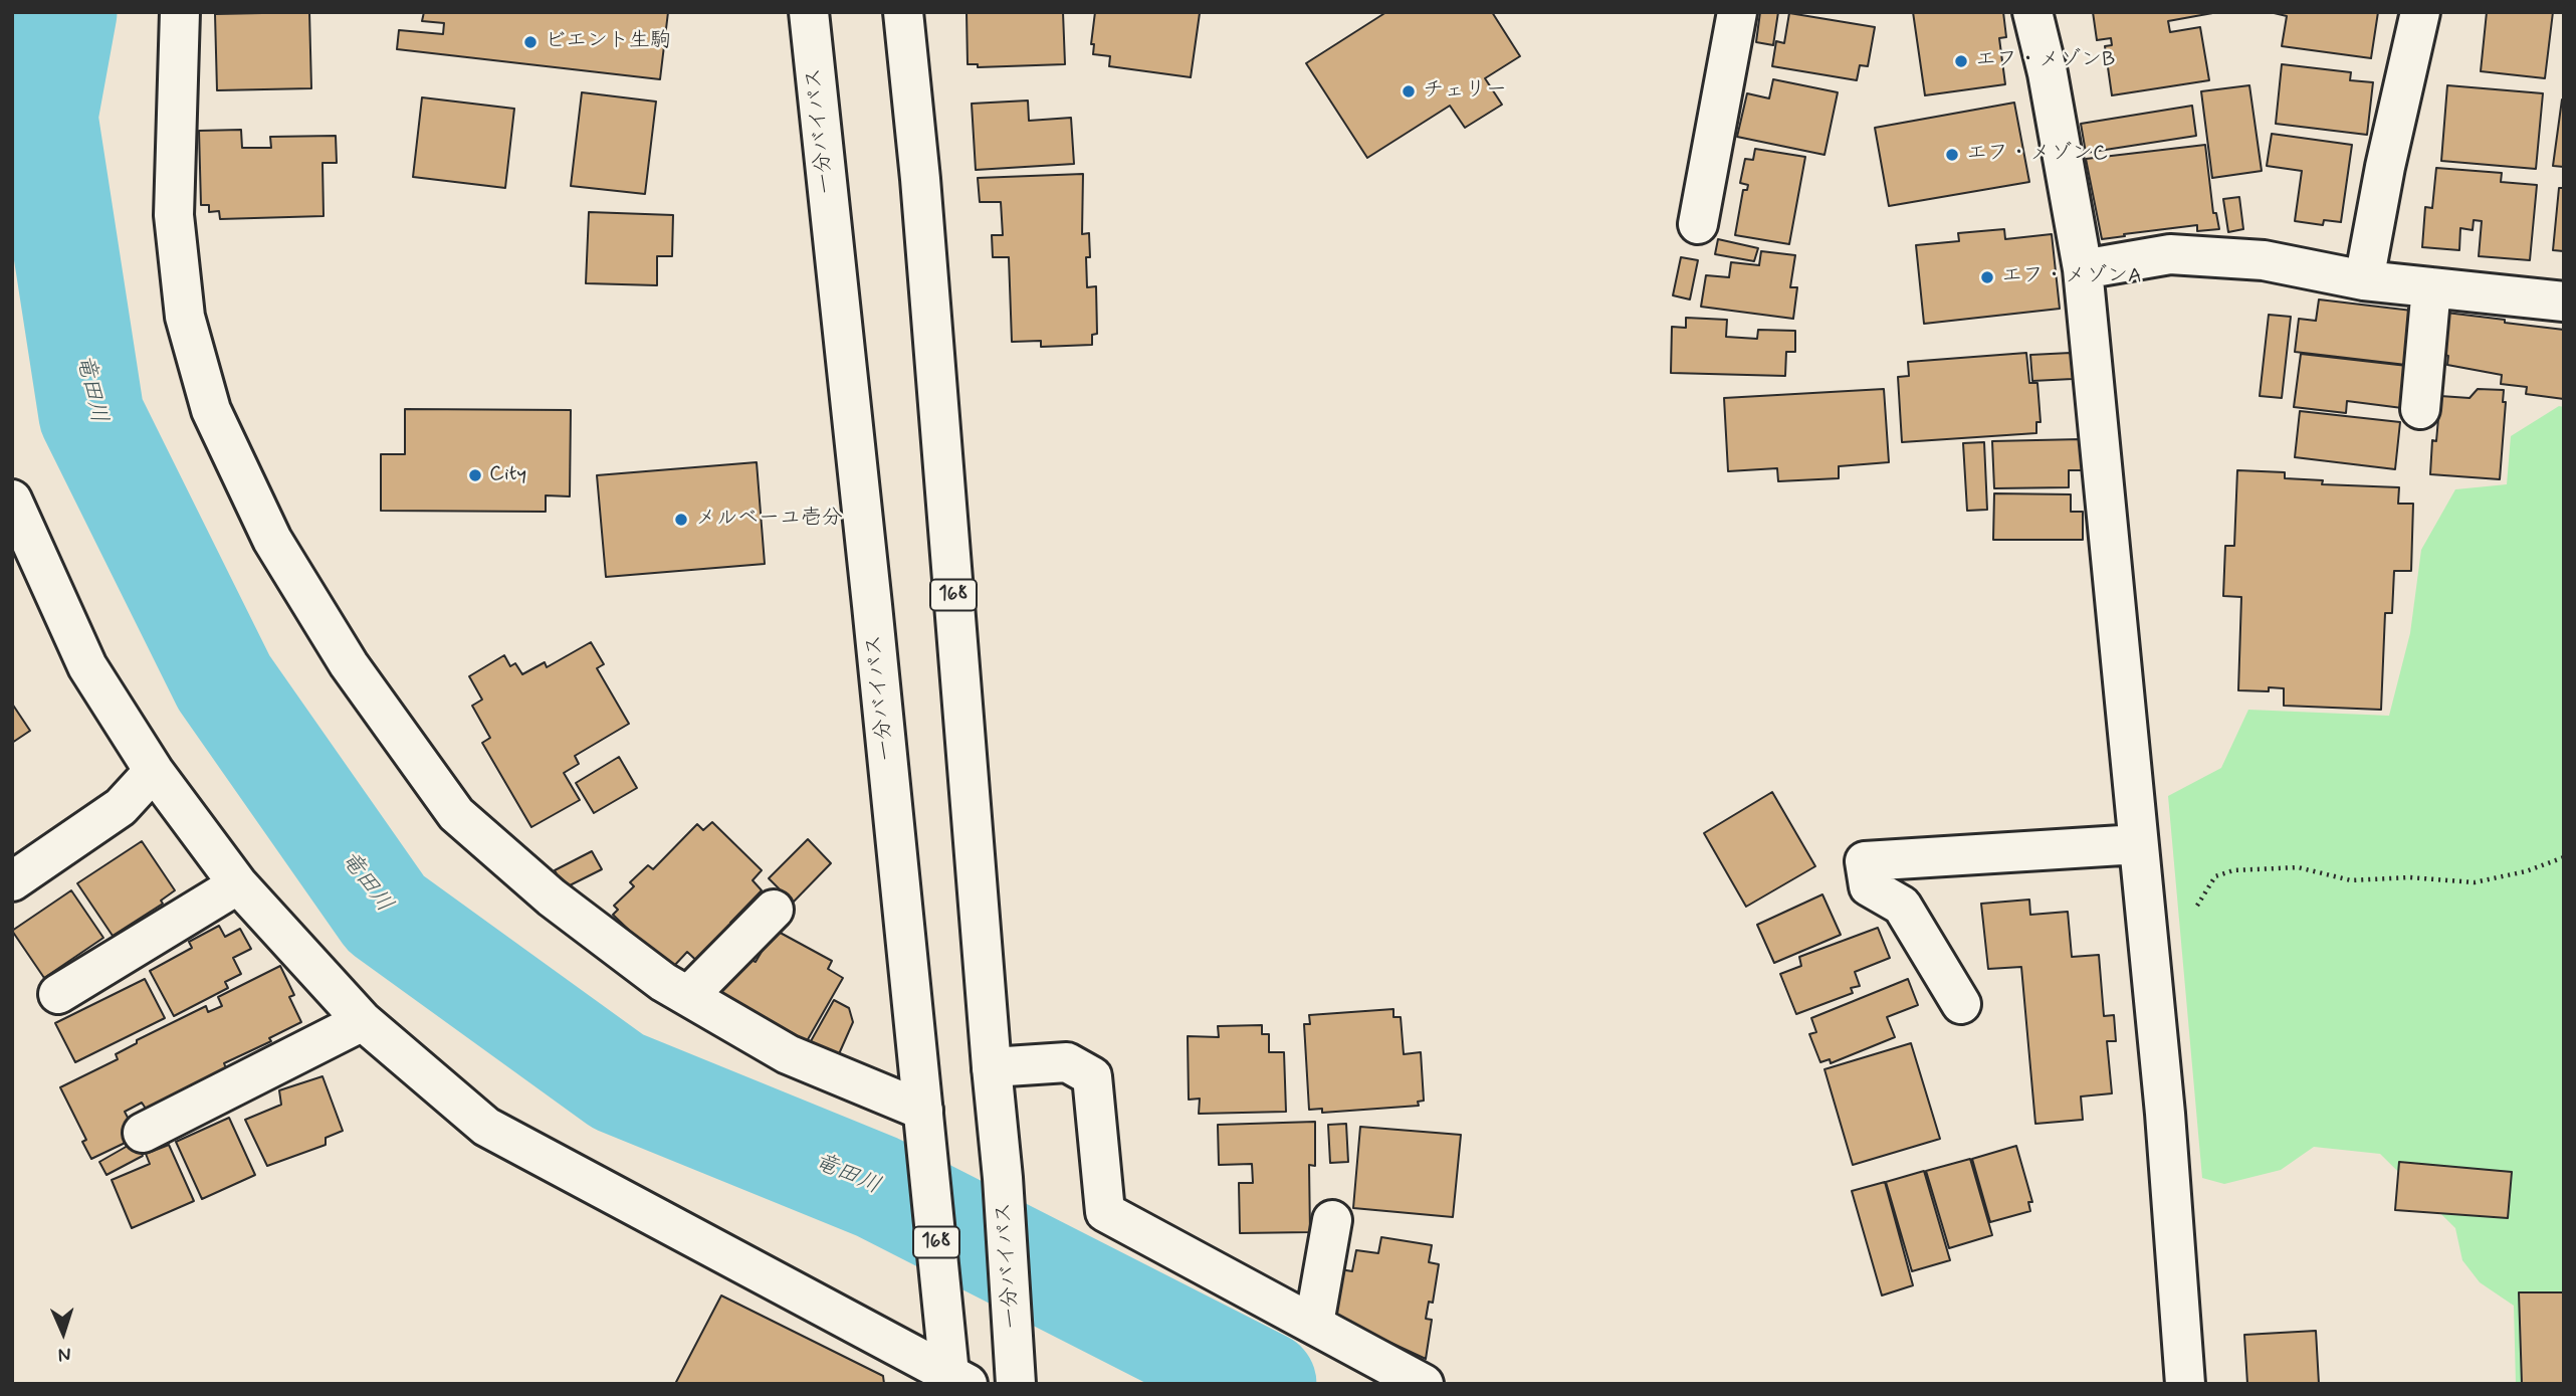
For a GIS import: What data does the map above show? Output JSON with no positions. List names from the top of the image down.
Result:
{
  "streets": {
    "main road": ["一分バイパス", "168"]
  },
  "water": ["竜田川"],
  "places": [
    "ビエント生駒",
    "エフ・メゾンB",
    "チェリー",
    "エフ・メゾンC",
    "エフ・メゾンA",
    "City",
    "メルベーユ壱分"
  ],
  "north": "bottom"
}
